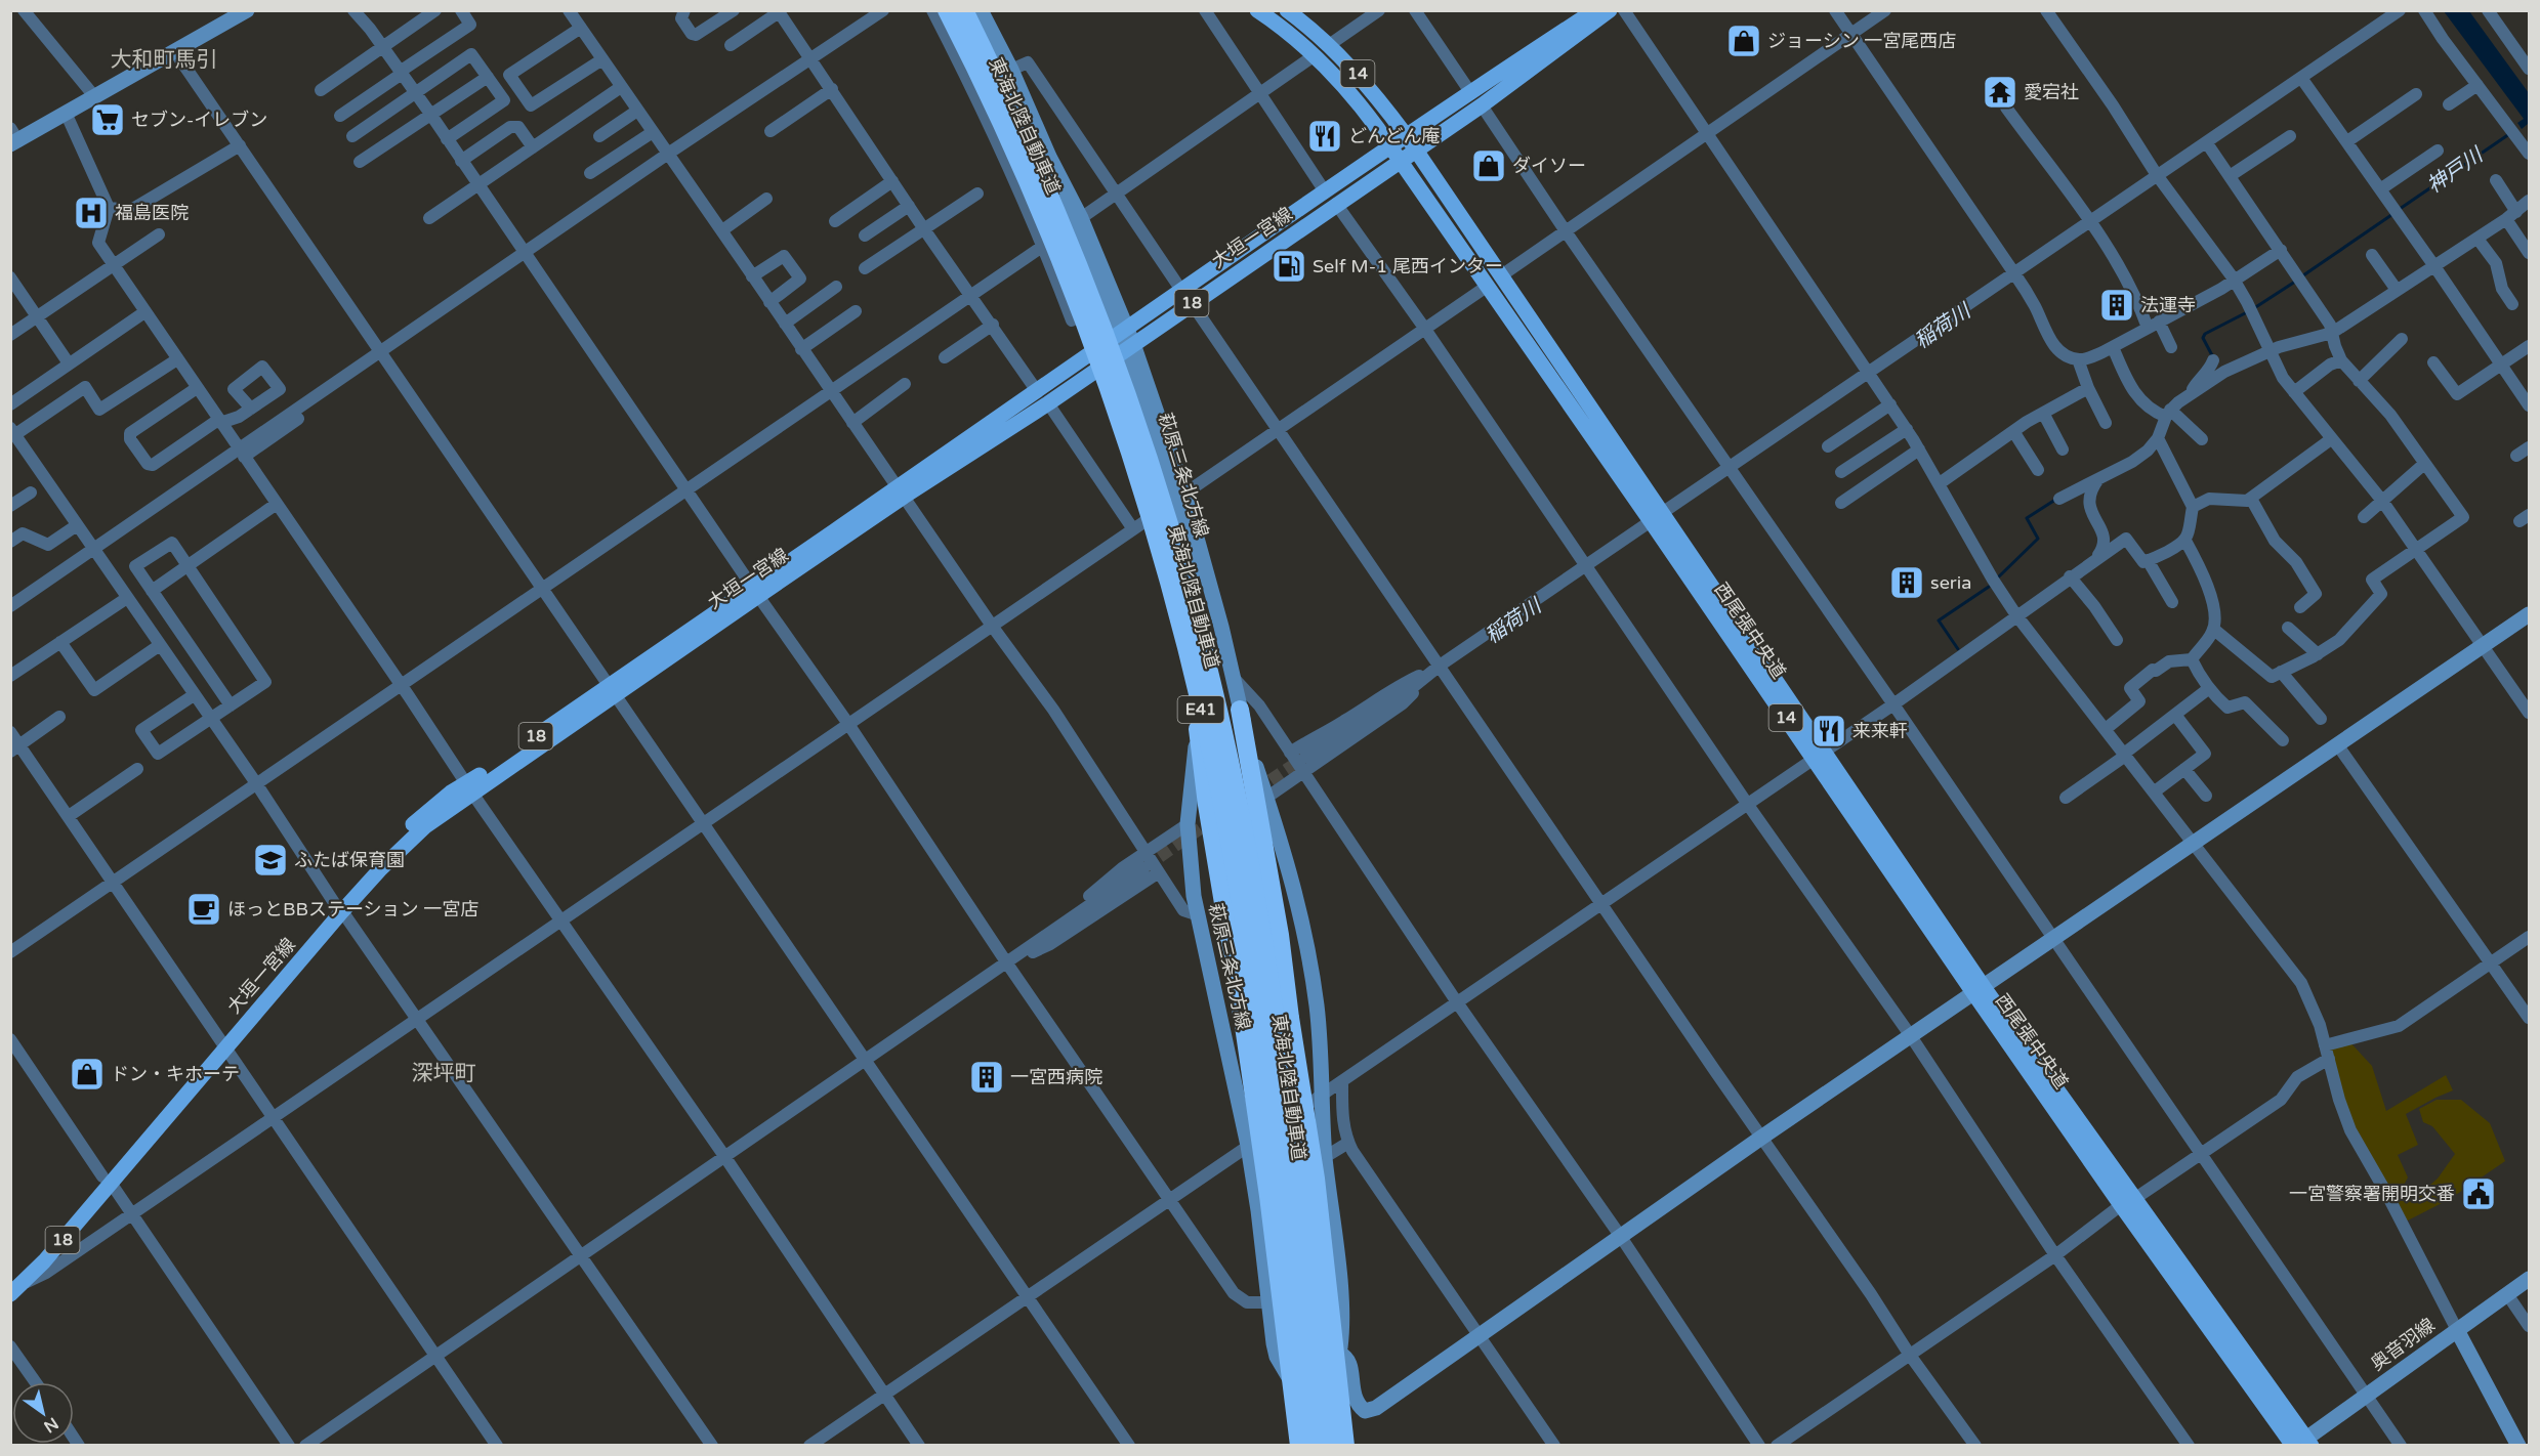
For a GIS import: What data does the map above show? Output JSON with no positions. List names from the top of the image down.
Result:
{
  "streets": {
    "highway": ["東海北陸自動車道", "E41"],
    "main road": [
      "14",
      "大垣一宮線",
      "18",
      "萩原三条北方線",
      "西尾張中央道",
      "奥音羽線"
    ]
  },
  "crossings": [
    ["大垣一宮線", "萩原三条北方線"],
    ["大垣一宮線", "西尾張中央道"],
    ["西尾張中央道", "奥音羽線"]
  ],
  "districts": ["大和町馬引", "深坪町"],
  "water": ["神戸川", "稲荷川"],
  "places": {
    "shop": ["ジョーシン 一宮尾西店", "ダイソー", "ドン・キホーテ"],
    "temple": ["愛宕社"],
    "supermarket": ["セブン-イレブン"],
    "restaurant": ["どんどん庵", "来来軒"],
    "hospital": ["福島医院"],
    "fuel station": ["Self M-1 尾西インター"],
    "building": ["法運寺", "seria", "一宮西病院"],
    "school or university": ["ふたば保育園"],
    "cafe": ["ほっとBBステーション 一宮店"],
    "public building": ["一宮警察署開明交番"]
  },
  "north": "bottom right"
}
